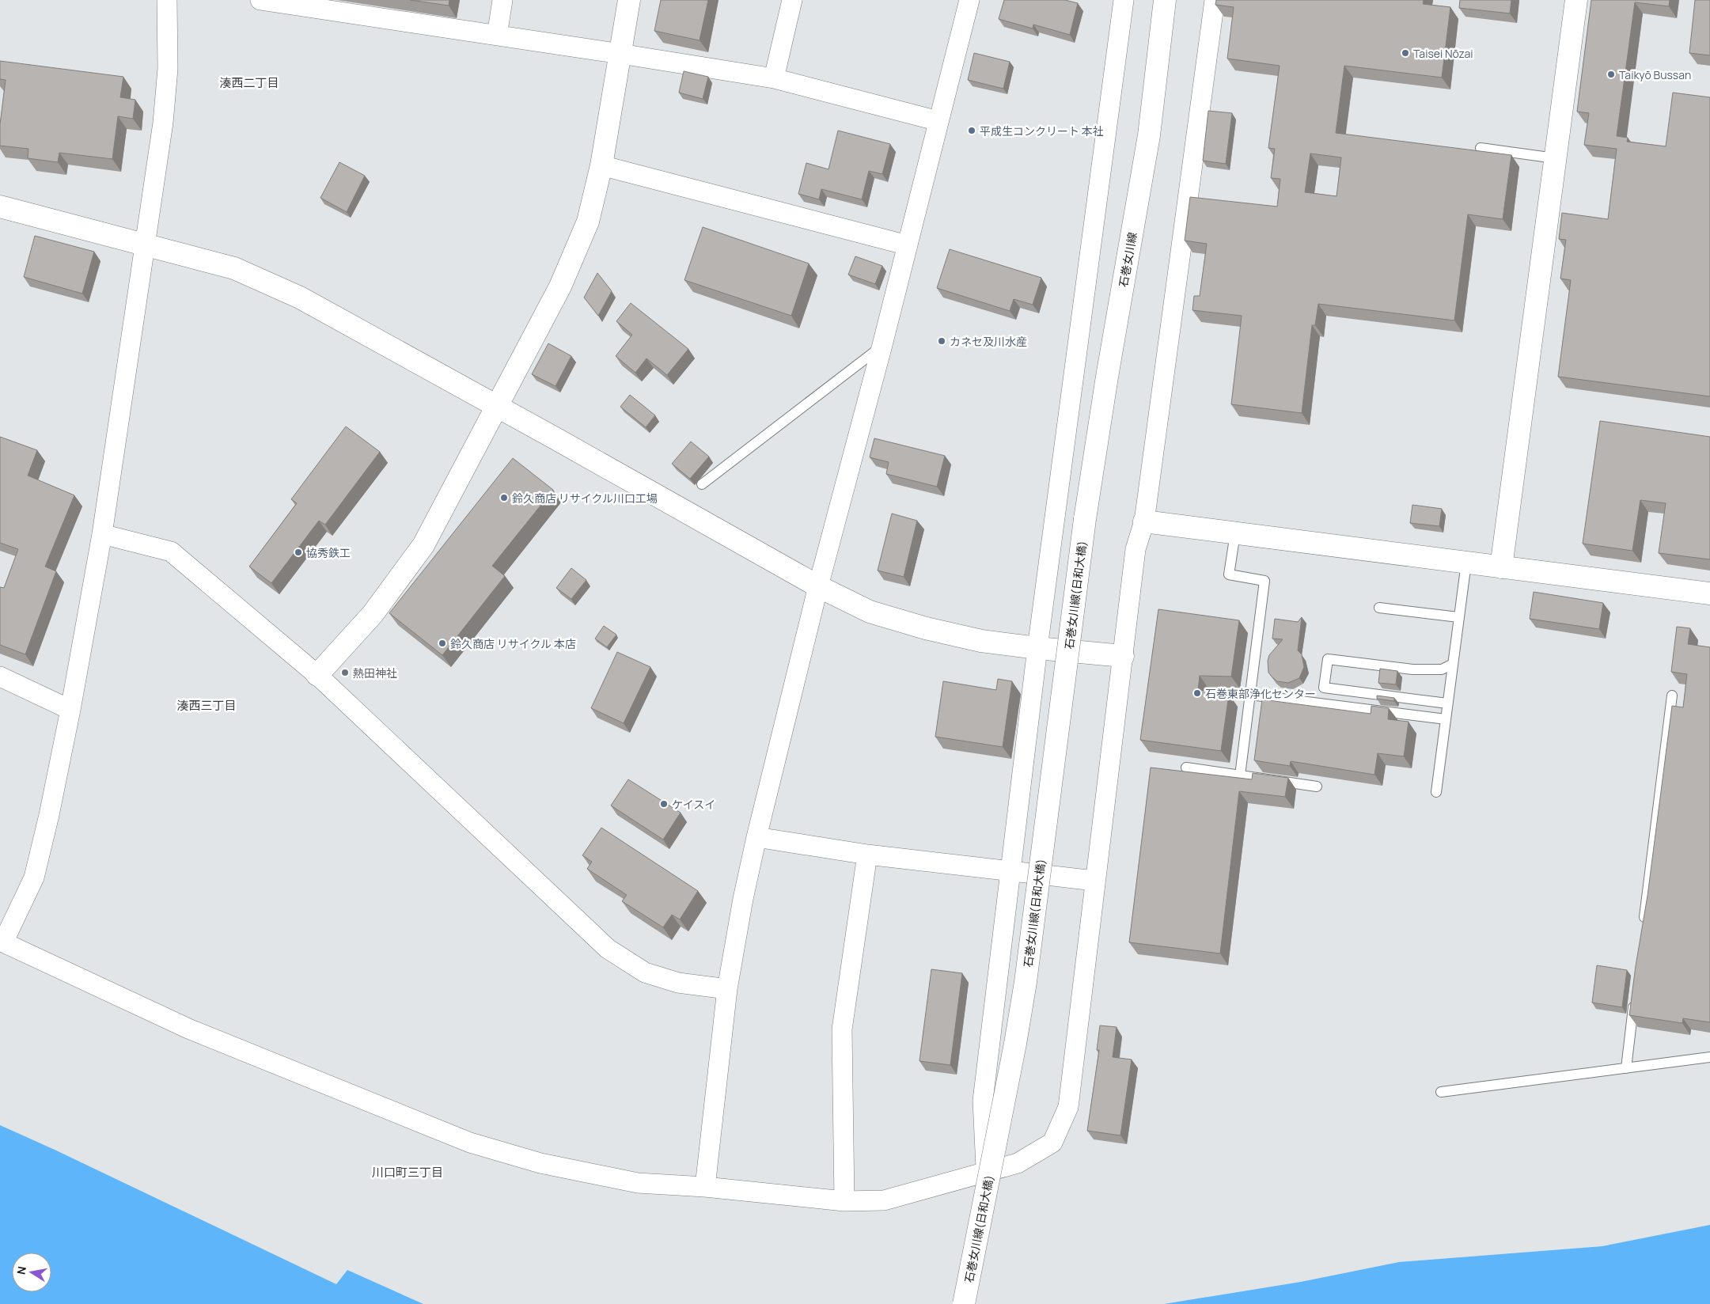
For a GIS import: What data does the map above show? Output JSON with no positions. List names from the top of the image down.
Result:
{
  "streets": {
    "street": ["石巻女川線", "石巻女川線(日和大橋)"]
  },
  "crossings": [
    ["石巻女川線", "石巻女川線(日和大橋)"]
  ],
  "districts": ["湊西二丁目", "湊西三丁目", "川口町三丁目"],
  "places": [
    "Taisei Nōzai",
    "Taikyō Bussan",
    "平成生コンクリート 本社",
    "カネセ及川水産",
    "鈴久商店 リサイクル川口工場",
    "協秀鉄工",
    "鈴久商店 リサイクル 本店",
    "熱田神社",
    "石巻東部浄化センター",
    "ケイスイ"
  ],
  "north": "left"
}
